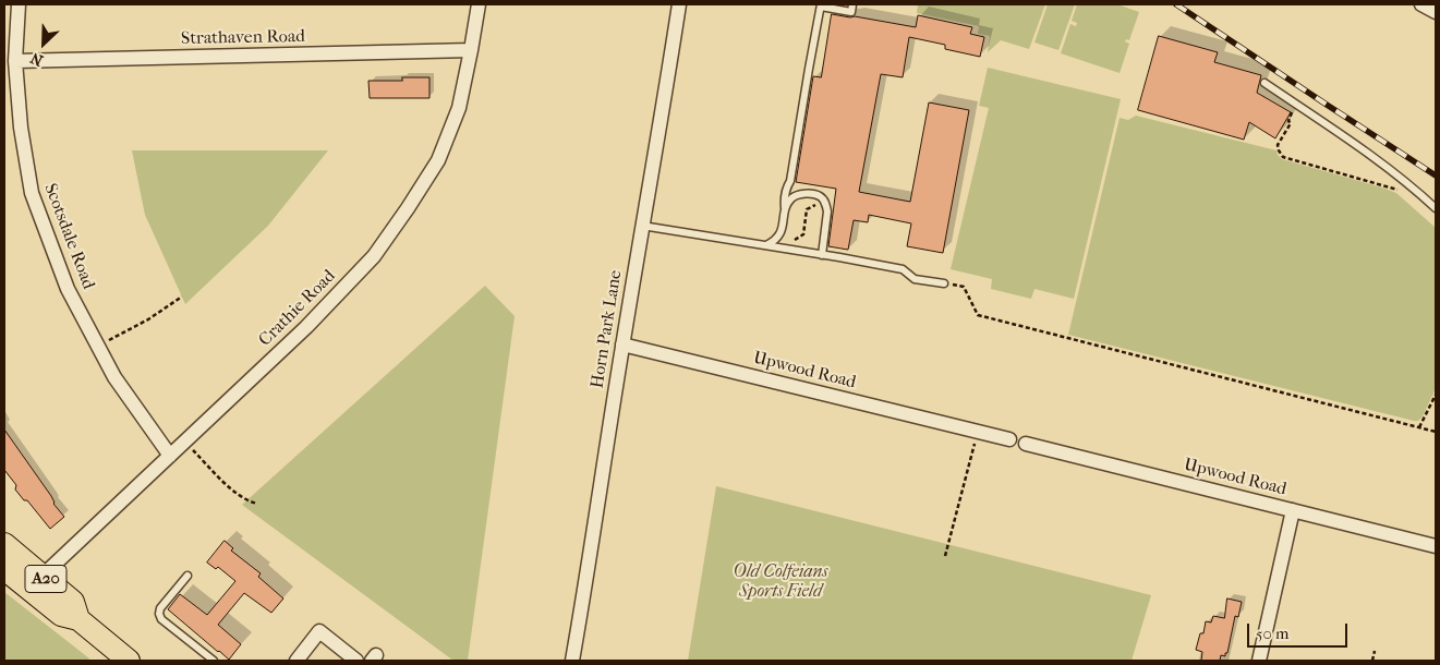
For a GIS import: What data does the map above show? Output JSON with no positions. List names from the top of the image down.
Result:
{
  "streets": {
    "highway": ["A20"],
    "street": [
      "Strathaven Road",
      "Scotsdale Road",
      "Crathie Road",
      "Horn Park Lane",
      "Upwood Road"
    ]
  },
  "crossings": [
    ["Strathaven Road", "Scotsdale Road"],
    ["Strathaven Road", "Crathie Road"],
    ["Scotsdale Road", "Crathie Road"],
    ["Crathie Road", "A20"],
    ["Horn Park Lane", "Upwood Road"]
  ],
  "parks": ["Old Colfeians Sports Field"],
  "scale_bar": "50 m",
  "north": "bottom left"
}
